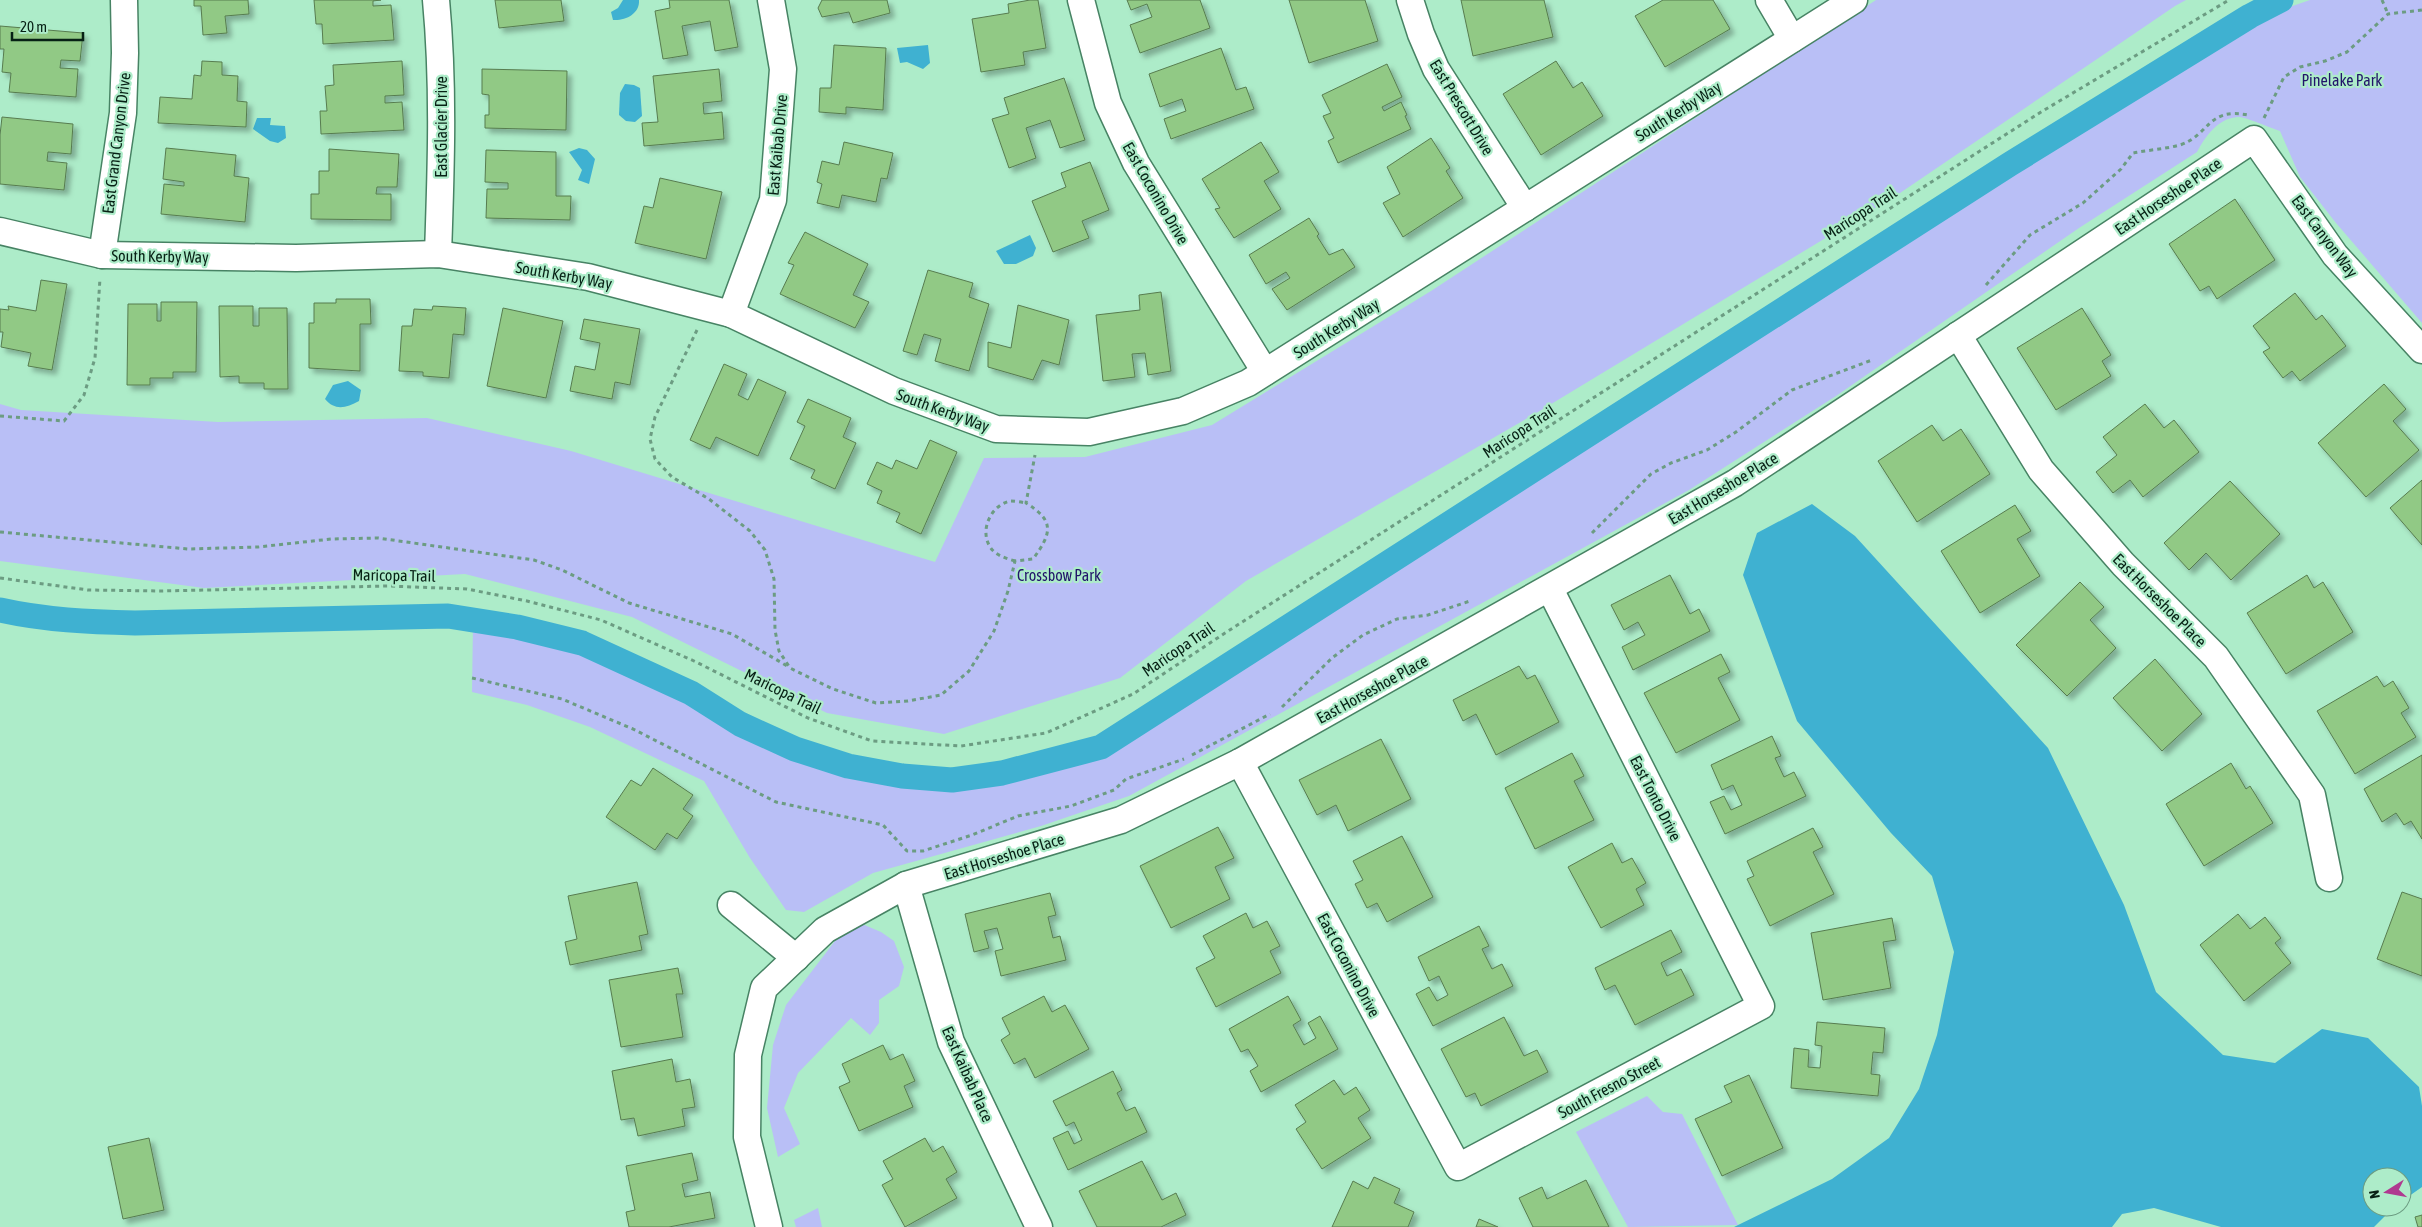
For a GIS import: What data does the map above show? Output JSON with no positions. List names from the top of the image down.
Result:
{
  "streets": {
    "street": [
      "East Prescott Drive",
      "South Kerby Way",
      "East Glacier Drive",
      "East Grand Canyon Drive",
      "East Kaibab Drive",
      "East Coconino Drive",
      "East Horseshoe Place",
      "East Canyon Way",
      "East Tonto Drive",
      "East Kaibab Place",
      "South Fresno Street"
    ],
    "path": ["Maricopa Trail"]
  },
  "crossings": [
    ["East Prescott Drive", "South Kerby Way"],
    ["South Kerby Way", "East Glacier Drive"],
    ["South Kerby Way", "East Grand Canyon Drive"],
    ["South Kerby Way", "East Kaibab Drive"],
    ["South Kerby Way", "East Coconino Drive"],
    ["East Coconino Drive", "East Horseshoe Place"],
    ["East Coconino Drive", "South Fresno Street"],
    ["East Horseshoe Place", "East Canyon Way"],
    ["East Horseshoe Place", "East Tonto Drive"],
    ["East Horseshoe Place", "East Kaibab Place"],
    ["East Tonto Drive", "South Fresno Street"]
  ],
  "parks": ["Pinelake Park", "Crossbow Park"],
  "scale_bar": "20 m",
  "north": "left"
}
